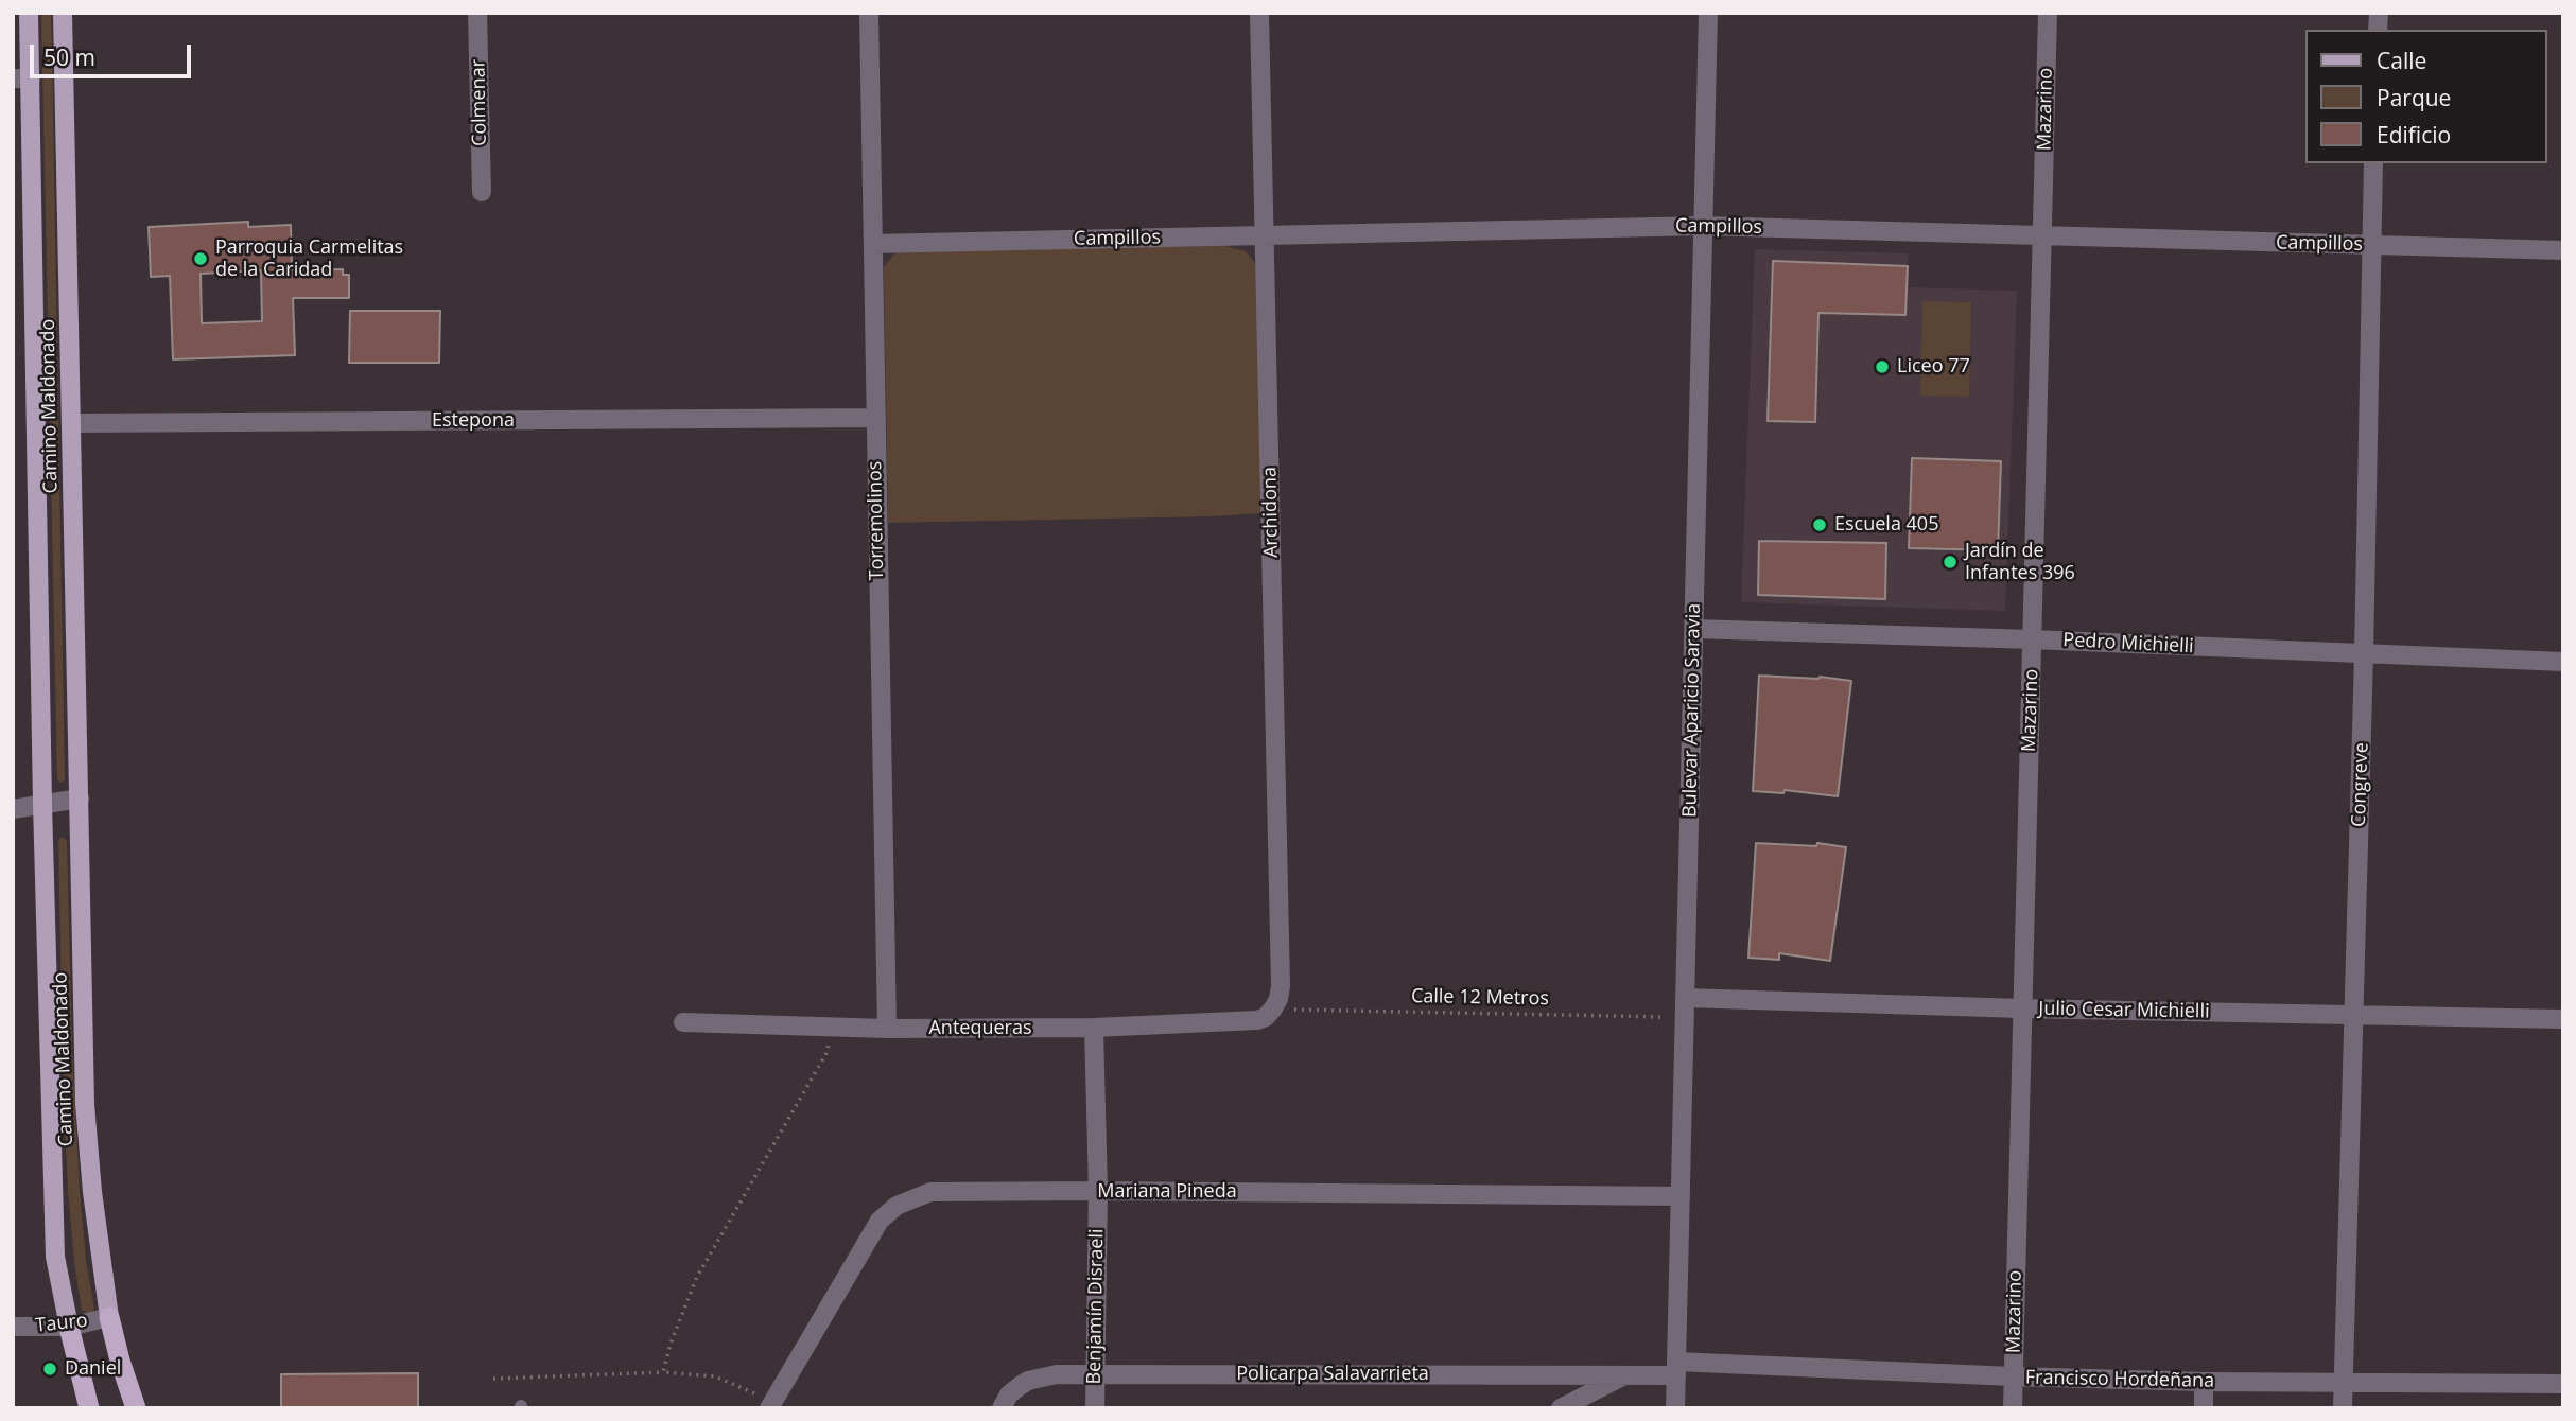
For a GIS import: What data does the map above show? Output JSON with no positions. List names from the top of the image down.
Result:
{
  "streets": {
    "main road": ["Camino Maldonado"],
    "street": [
      "Colmenar",
      "Mazarino",
      "Campillos",
      "Estepona",
      "Archidona",
      "Torremolinos",
      "Pedro Michielli",
      "Bulevar Aparicio Saravia",
      "Congreve",
      "Julio Cesar Michielli",
      "Antequeras",
      "Mariana Pineda",
      "Benjamín Disraeli",
      "Tauro",
      "Policarpa Salavarrieta",
      "Francisco Hordeñana"
    ],
    "path": ["Calle 12 Metros"]
  },
  "crossings": [
    ["Mazarino", "Campillos"],
    ["Mazarino", "Pedro Michielli"],
    ["Mazarino", "Julio Cesar Michielli"],
    ["Mazarino", "Francisco Hordeñana"],
    ["Campillos", "Archidona"],
    ["Campillos", "Torremolinos"],
    ["Campillos", "Bulevar Aparicio Saravia"],
    ["Campillos", "Congreve"],
    ["Camino Maldonado", "Estepona"],
    ["Camino Maldonado", "Tauro"],
    ["Estepona", "Torremolinos"],
    ["Archidona", "Calle 12 Metros"],
    ["Archidona", "Antequeras"],
    ["Torremolinos", "Antequeras"],
    ["Pedro Michielli", "Bulevar Aparicio Saravia"],
    ["Pedro Michielli", "Congreve"],
    ["Bulevar Aparicio Saravia", "Calle 12 Metros"],
    ["Bulevar Aparicio Saravia", "Julio Cesar Michielli"],
    ["Bulevar Aparicio Saravia", "Mariana Pineda"],
    ["Bulevar Aparicio Saravia", "Policarpa Salavarrieta"],
    ["Bulevar Aparicio Saravia", "Francisco Hordeñana"],
    ["Congreve", "Julio Cesar Michielli"],
    ["Congreve", "Francisco Hordeñana"],
    ["Calle 12 Metros", "Julio Cesar Michielli"],
    ["Calle 12 Metros", "Antequeras"],
    ["Antequeras", "Benjamín Disraeli"],
    ["Mariana Pineda", "Benjamín Disraeli"],
    ["Benjamín Disraeli", "Policarpa Salavarrieta"],
    ["Policarpa Salavarrieta", "Francisco Hordeñana"]
  ],
  "places": [
    "Parroquia Carmelitas de la Caridad",
    "Liceo 77",
    "Escuela 405",
    "Jardín de Infantes 396",
    "Daniel"
  ],
  "legend": ["Calle", "Parque", "Edificio"],
  "scale_bar": "50 m"
}
